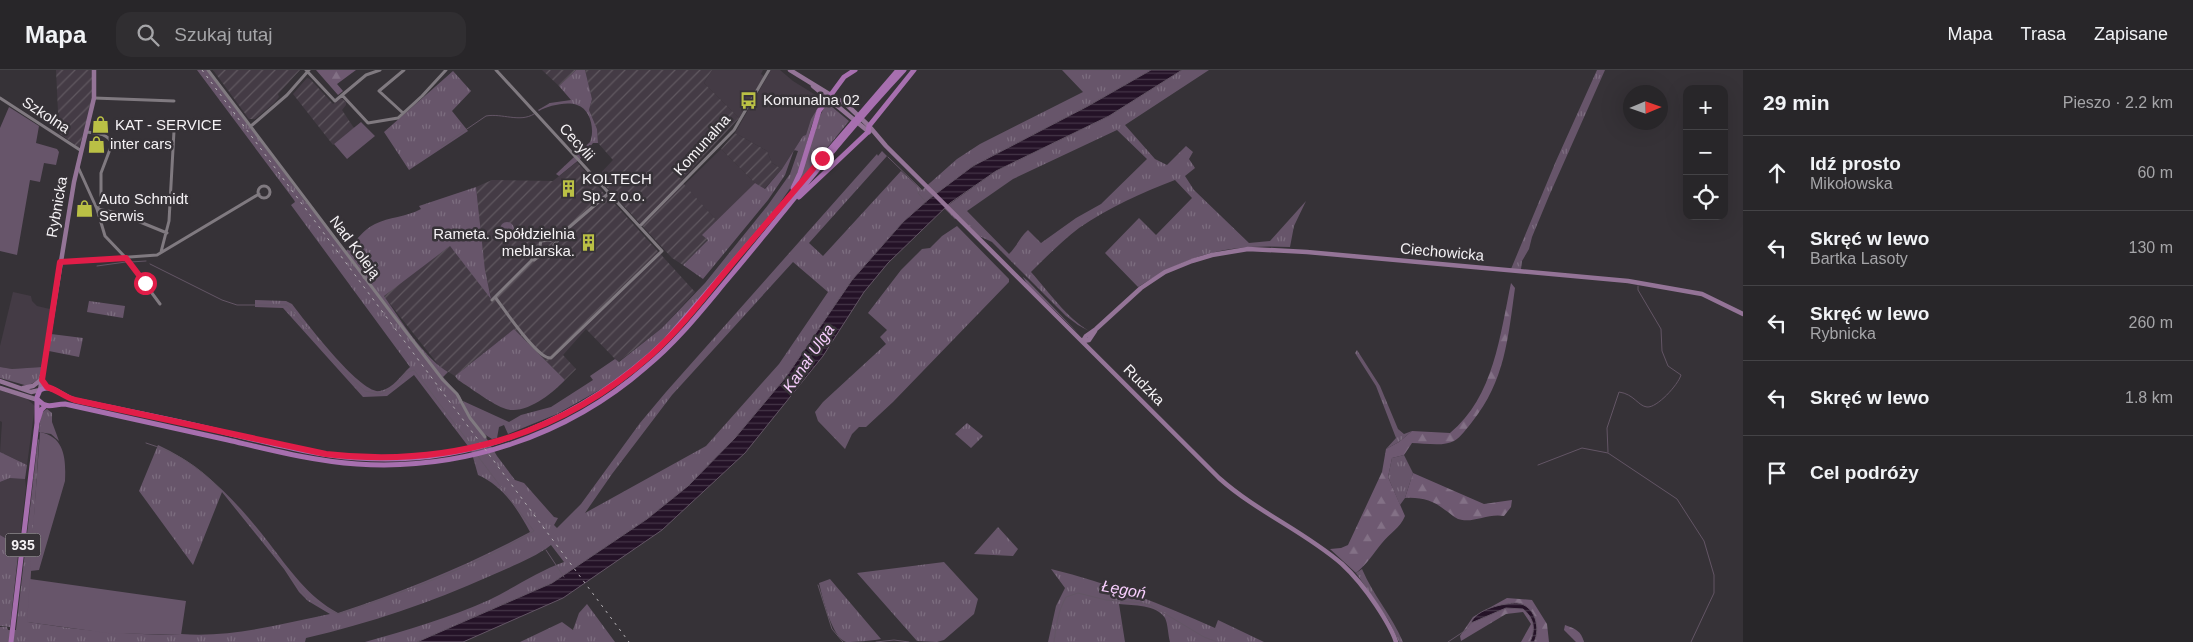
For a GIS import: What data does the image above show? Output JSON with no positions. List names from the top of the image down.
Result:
{
  "streets": {
    "main road": [
      "Rybnicka",
      "Ciechowicka",
      "Rudzka",
      "935"
    ],
    "street": [
      "Szkolna",
      "Cecylii",
      "Komunalna",
      "Nad Koleją"
    ]
  },
  "crossings": [
    ["Szkolna", "Rybnicka"],
    ["Cecylii", "Komunalna"],
    ["Rybnicka", "935"]
  ],
  "water": ["Kanał Ulga", "Łęgoń"],
  "places": {
    "bus stop": ["Komunalna 02"],
    "shop": ["KAT - SERVICE", "inter cars", "Auto Schmidt Serwis"],
    "building": ["KOLTECH Sp. z o.o.", "Rameta. Spółdzielnia meblarska."]
  },
  "north": "right",
  "page": {
    "header": "Mapa",
    "search": "Szukaj tutaj",
    "nav": ["Mapa", "Trasa", "Zapisane"],
    "heading": ["29 min", "Pieszo · 2.2 km"],
    "map_buttons": ["+", "−"],
    "list": [
      ["Idź prosto", "Mikołowska", "60 m"],
      ["Skręć w lewo", "Bartka Lasoty", "130 m"],
      ["Skręć w lewo", "Rybnicka", "260 m"],
      ["Skręć w lewo", "1.8 km"],
      "Cel podróży"
    ]
  }
}
